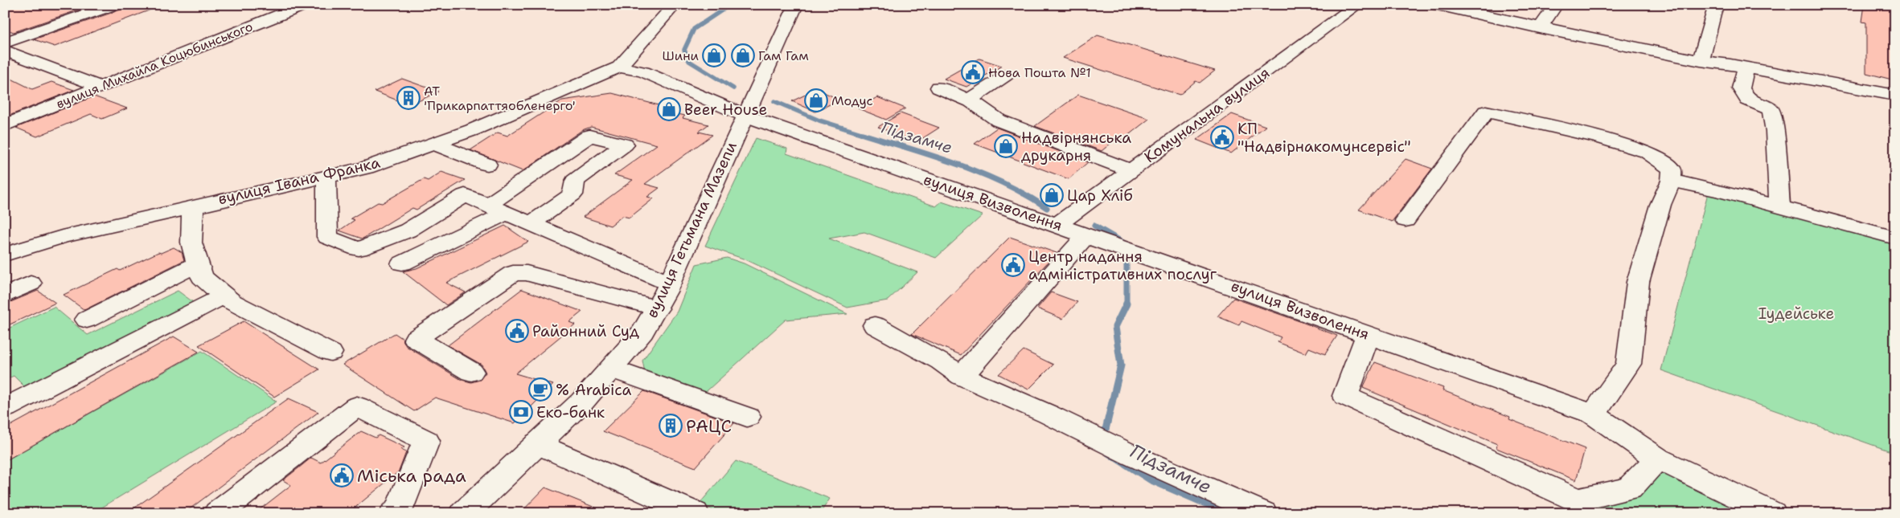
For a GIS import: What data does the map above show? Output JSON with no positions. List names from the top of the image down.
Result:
{
  "streets": {
    "street": [
      "вулиця Михайла Коцюбинського",
      "Комунальна вулиця",
      "вулиця Івана Франка",
      "вулиця Визволення",
      "вулиця Гетьмана Мазепи"
    ]
  },
  "crossings": [
    ["Комунальна вулиця", "вулиця Визволення"],
    ["вулиця Івана Франка", "вулиця Визволення"],
    ["вулиця Визволення", "вулиця Гетьмана Мазепи"]
  ],
  "water": ["Підзамче"],
  "parks": ["Іудейське"],
  "places": {
    "shop": [
      "Шини",
      "Гам Гам",
      "Модус",
      "Beer House",
      "Надвірнянська друкарня",
      "Цар Хліб"
    ],
    "public building": [
      "Нова Пошта №1",
      "КП \"Надвірнакомунсервіс\"",
      "Центр надання адміністративних послуг",
      "Районний Суд",
      "Міська рада"
    ],
    "building": ["АТ 'Прикарпаттяобленерго'", "РАЦС"],
    "cafe": ["% Arabica"],
    "bank": ["Еко-банк"]
  }
}
